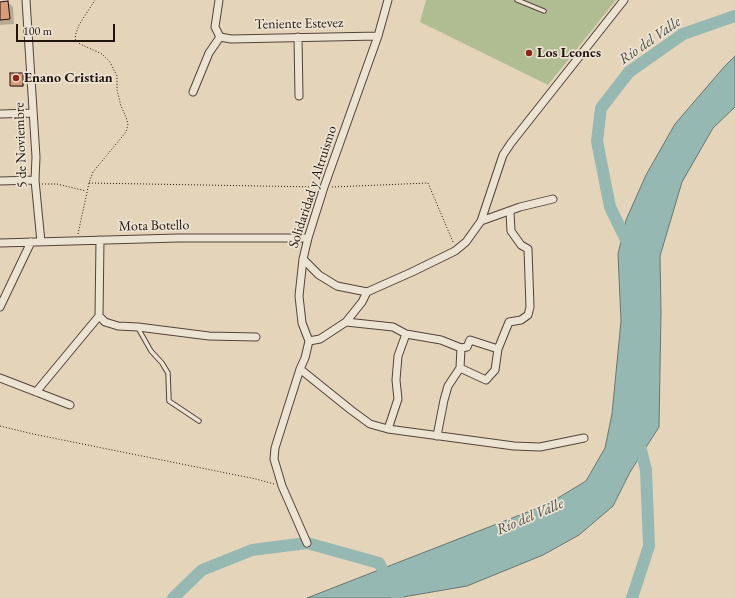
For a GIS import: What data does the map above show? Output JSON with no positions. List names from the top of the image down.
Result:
{
  "streets": {
    "street": [
      "Teniente Estevez",
      "5 de Noviembre",
      "Solidaridad y Altruismo",
      "Mota Botello"
    ]
  },
  "crossings": [
    ["Teniente Estevez", "Solidaridad y Altruismo"],
    ["5 de Noviembre", "Mota Botello"],
    ["Solidaridad y Altruismo", "Mota Botello"]
  ],
  "water": ["Río del Valle"],
  "places": ["Los Leones", "Enano Cristian"],
  "scale_bar": "100 m"
}
